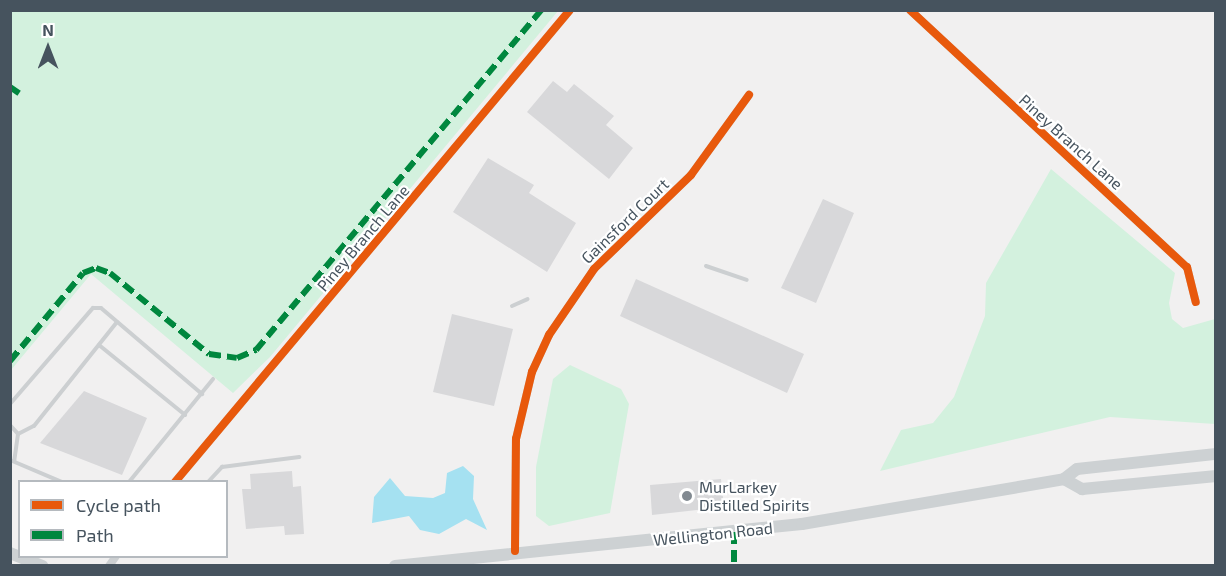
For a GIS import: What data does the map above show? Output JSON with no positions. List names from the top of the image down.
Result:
{
  "streets": {
    "main road": ["Wellington Road"],
    "street": ["Piney Branch Lane", "Gainsford Court"]
  },
  "crossings": [
    ["Gainsford Court", "Wellington Road"]
  ],
  "places": ["MurLarkey Distilled Spirits"],
  "legend": ["Cycle path", "Path"],
  "north": "top"
}
